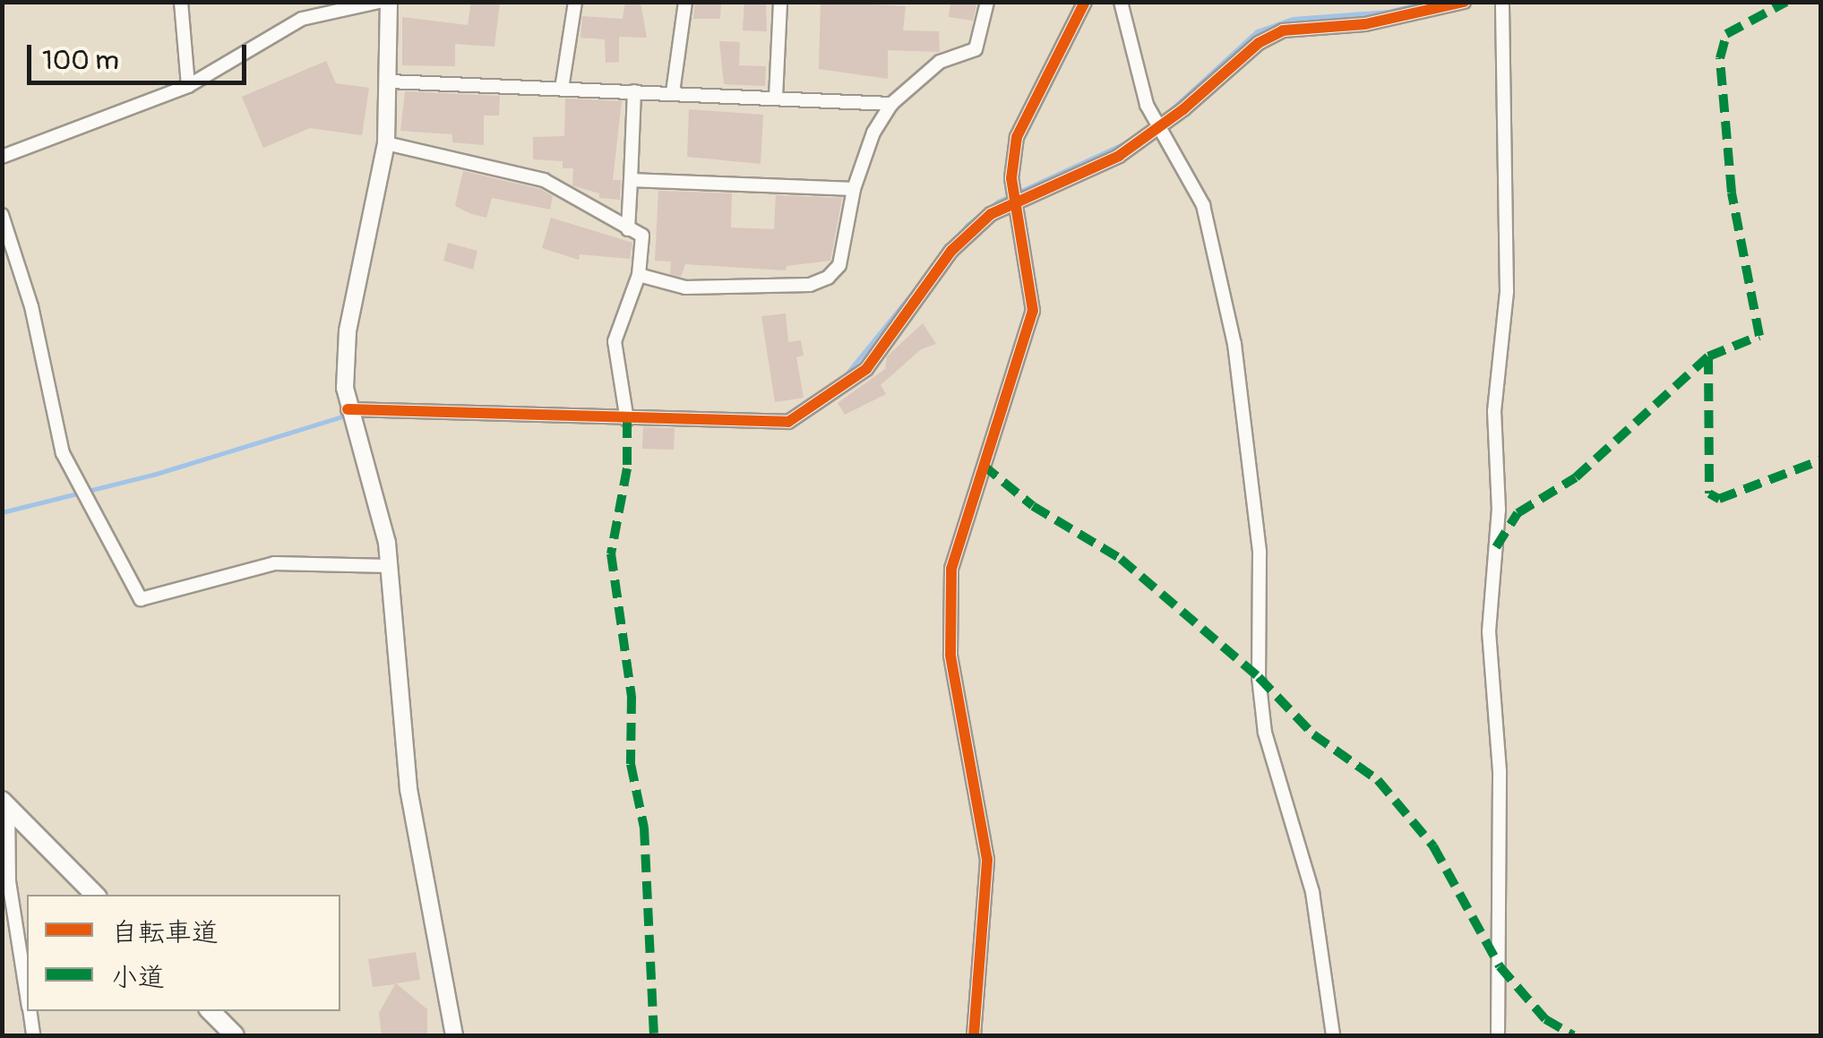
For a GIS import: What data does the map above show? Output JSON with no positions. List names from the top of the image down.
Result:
{
  "legend": ["自転車道", "小道"],
  "scale_bar": "100 m"
}
